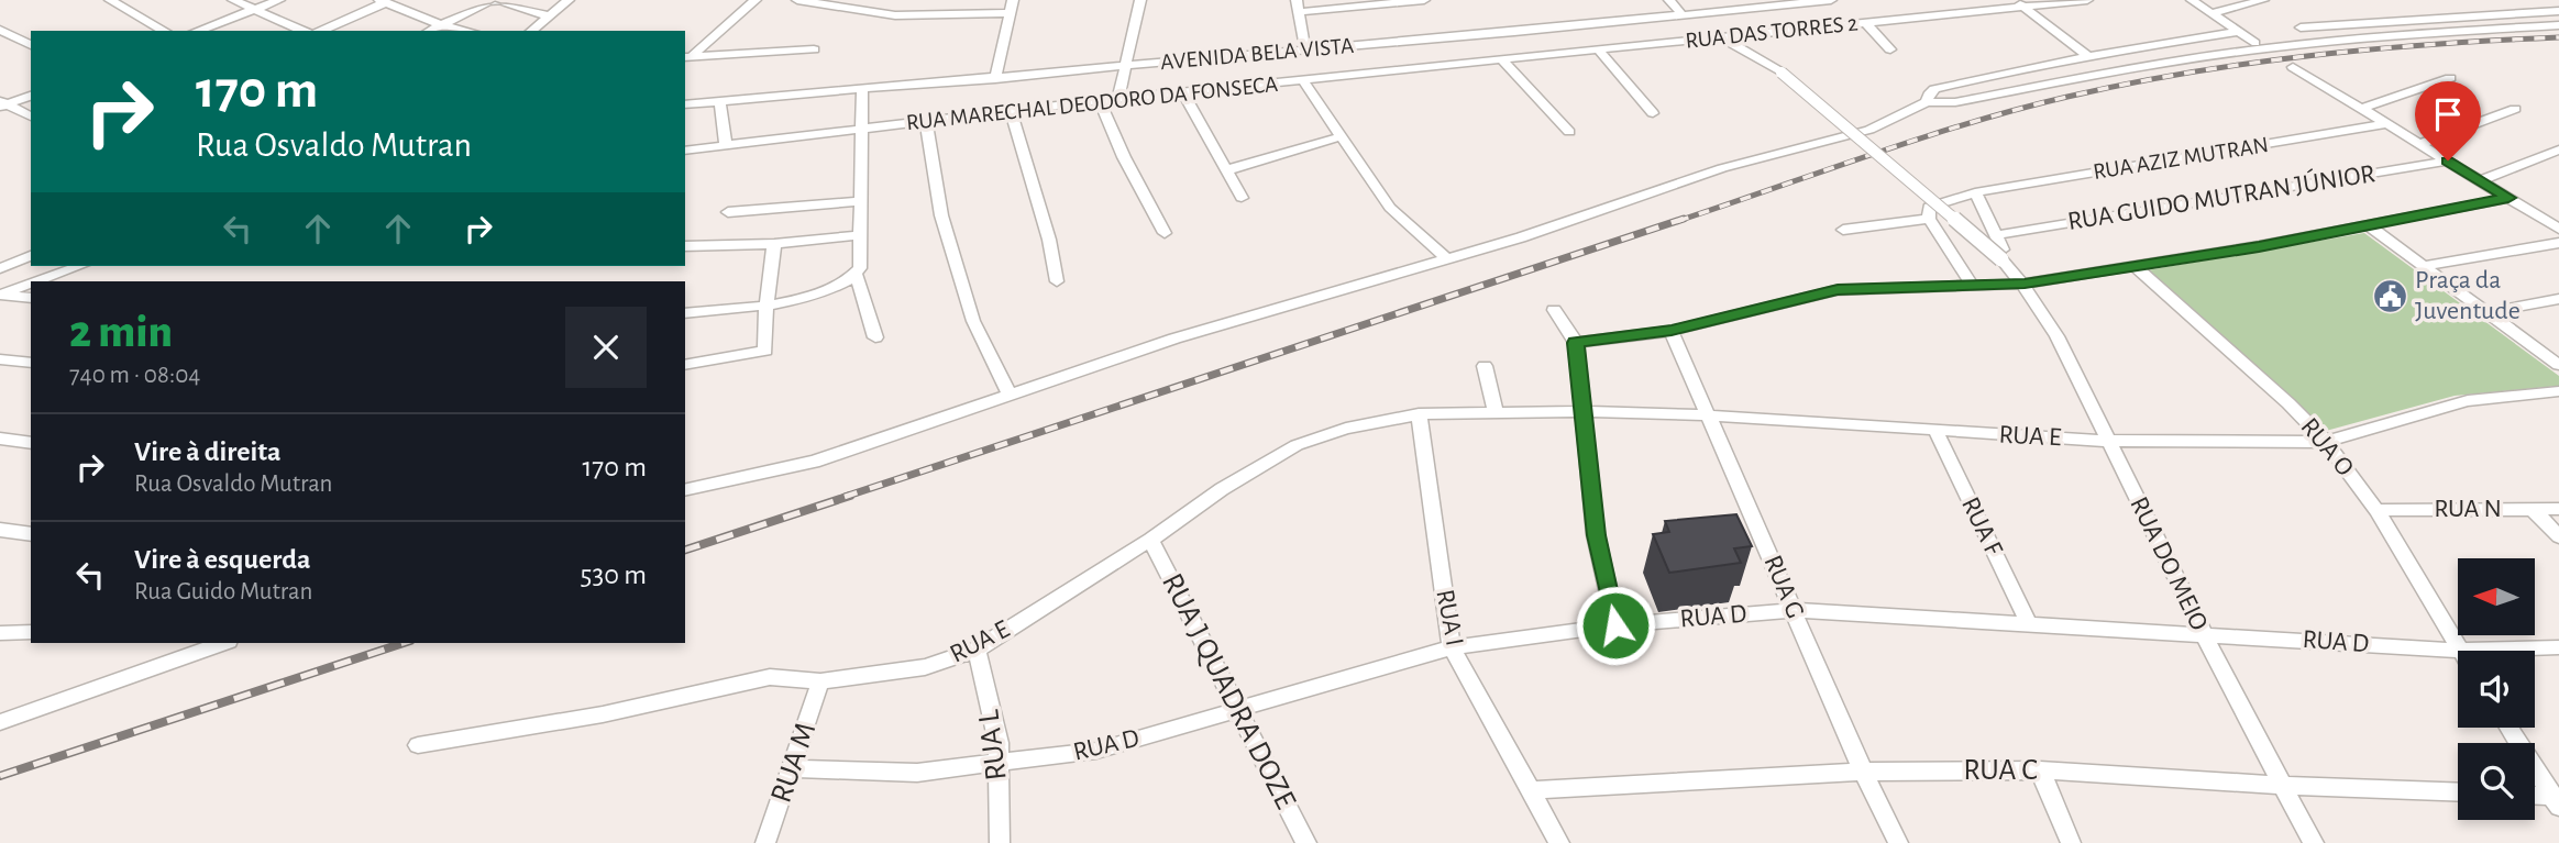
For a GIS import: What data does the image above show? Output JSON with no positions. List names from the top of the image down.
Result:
{
  "streets": {
    "street": [
      "RUA DAS TORRES 2",
      "AVENIDA BELA VISTA",
      "RUA MARECHAL DEODORO DA FONSECA",
      "RUA AZIZ MUTRAN",
      "RUA GUIDO MUTRAN JÚNIOR",
      "RUA E",
      "RUA O",
      "RUA N",
      "RUA F",
      "RUA DO MEIO",
      "RUA G",
      "RUA D",
      "RUA I",
      "RUA J QUADRA DOZE",
      "RUA L",
      "RUA M",
      "RUA C"
    ]
  },
  "crossings": [
    ["RUA DAS TORRES 2", "RUA MARECHAL DEODORO DA FONSECA"],
    ["RUA E", "RUA O"],
    ["RUA E", "RUA F"],
    ["RUA E", "RUA DO MEIO"],
    ["RUA E", "RUA G"],
    ["RUA E", "RUA I"],
    ["RUA E", "RUA J QUADRA DOZE"],
    ["RUA E", "RUA L"],
    ["RUA E", "RUA M"],
    ["RUA O", "RUA N"],
    ["RUA O", "RUA D"],
    ["RUA F", "RUA D"],
    ["RUA DO MEIO", "RUA D"],
    ["RUA DO MEIO", "RUA C"],
    ["RUA G", "RUA D"],
    ["RUA G", "RUA C"],
    ["RUA D", "RUA I"],
    ["RUA D", "RUA J QUADRA DOZE"],
    ["RUA D", "RUA L"],
    ["RUA D", "RUA M"],
    ["RUA I", "RUA C"]
  ],
  "places": {
    "public building": ["Praça da Juventude"]
  },
  "north": "left",
  "page": {
    "turn": ["170 m", "Rua Osvaldo Mutran"],
    "heading": ["2 min", "740 m · 08:04"],
    "list": [
      {
        "name": "Vire à direita",
        "note": "Rua Osvaldo Mutran",
        "value": "170 m"
      },
      {
        "name": "Vire à esquerda",
        "note": "Rua Guido Mutran",
        "value": "530 m"
      }
    ]
  }
}
